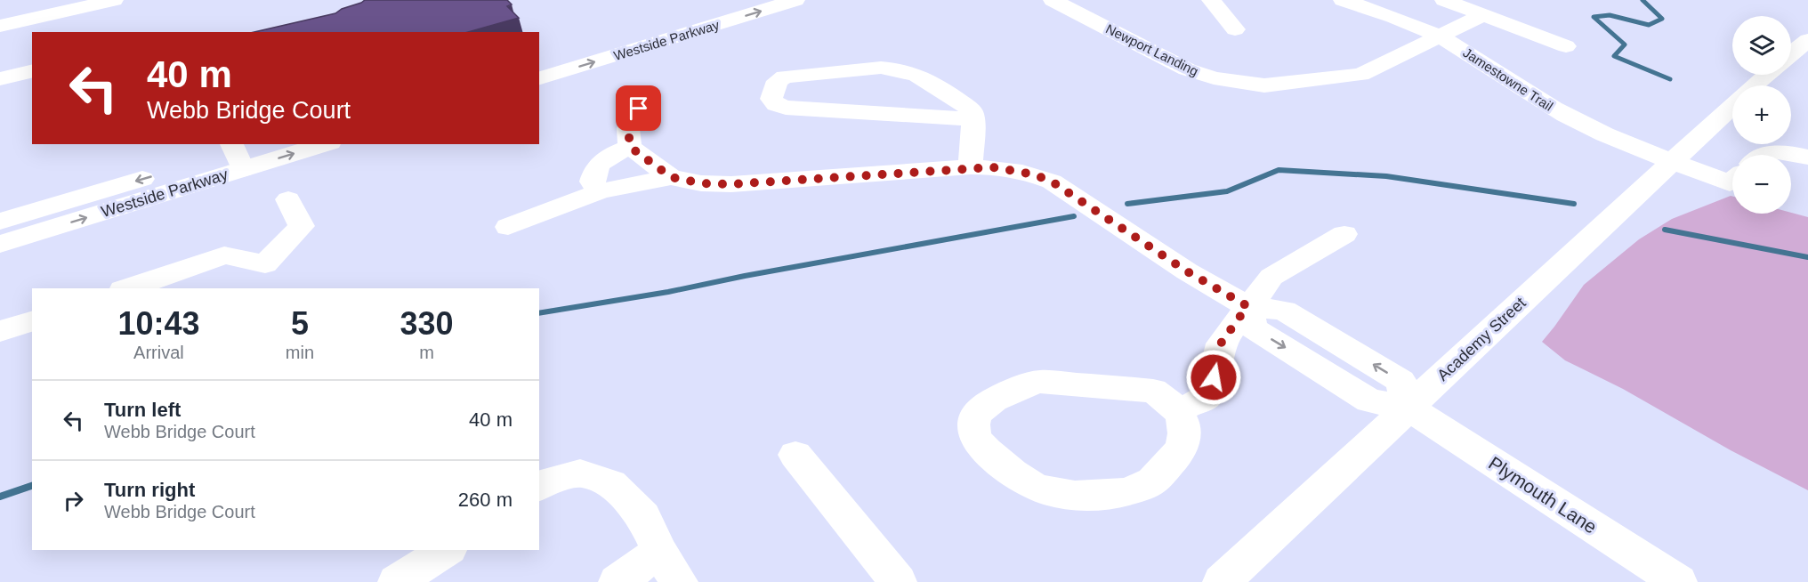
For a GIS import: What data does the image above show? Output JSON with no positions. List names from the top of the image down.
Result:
{
  "streets": {
    "street": [
      "Westside Parkway",
      "Newport Landing",
      "Jamestowne Trail",
      "Academy Street",
      "Plymouth Lane"
    ]
  },
  "crossings": [
    ["Newport Landing", "Jamestowne Trail"],
    ["Jamestowne Trail", "Academy Street"],
    ["Academy Street", "Plymouth Lane"]
  ],
  "page": {
    "map_buttons": ["+", "−"],
    "turn": ["40 m", "Webb Bridge Court"],
    "eta": [
      "10:43",
      "Arrival",
      "5",
      "min",
      "330",
      "m"
    ],
    "list": [
      {
        "name": "Turn left",
        "note": "Webb Bridge Court",
        "value": "40 m"
      },
      {
        "name": "Turn right",
        "note": "Webb Bridge Court",
        "value": "260 m"
      }
    ]
  }
}
